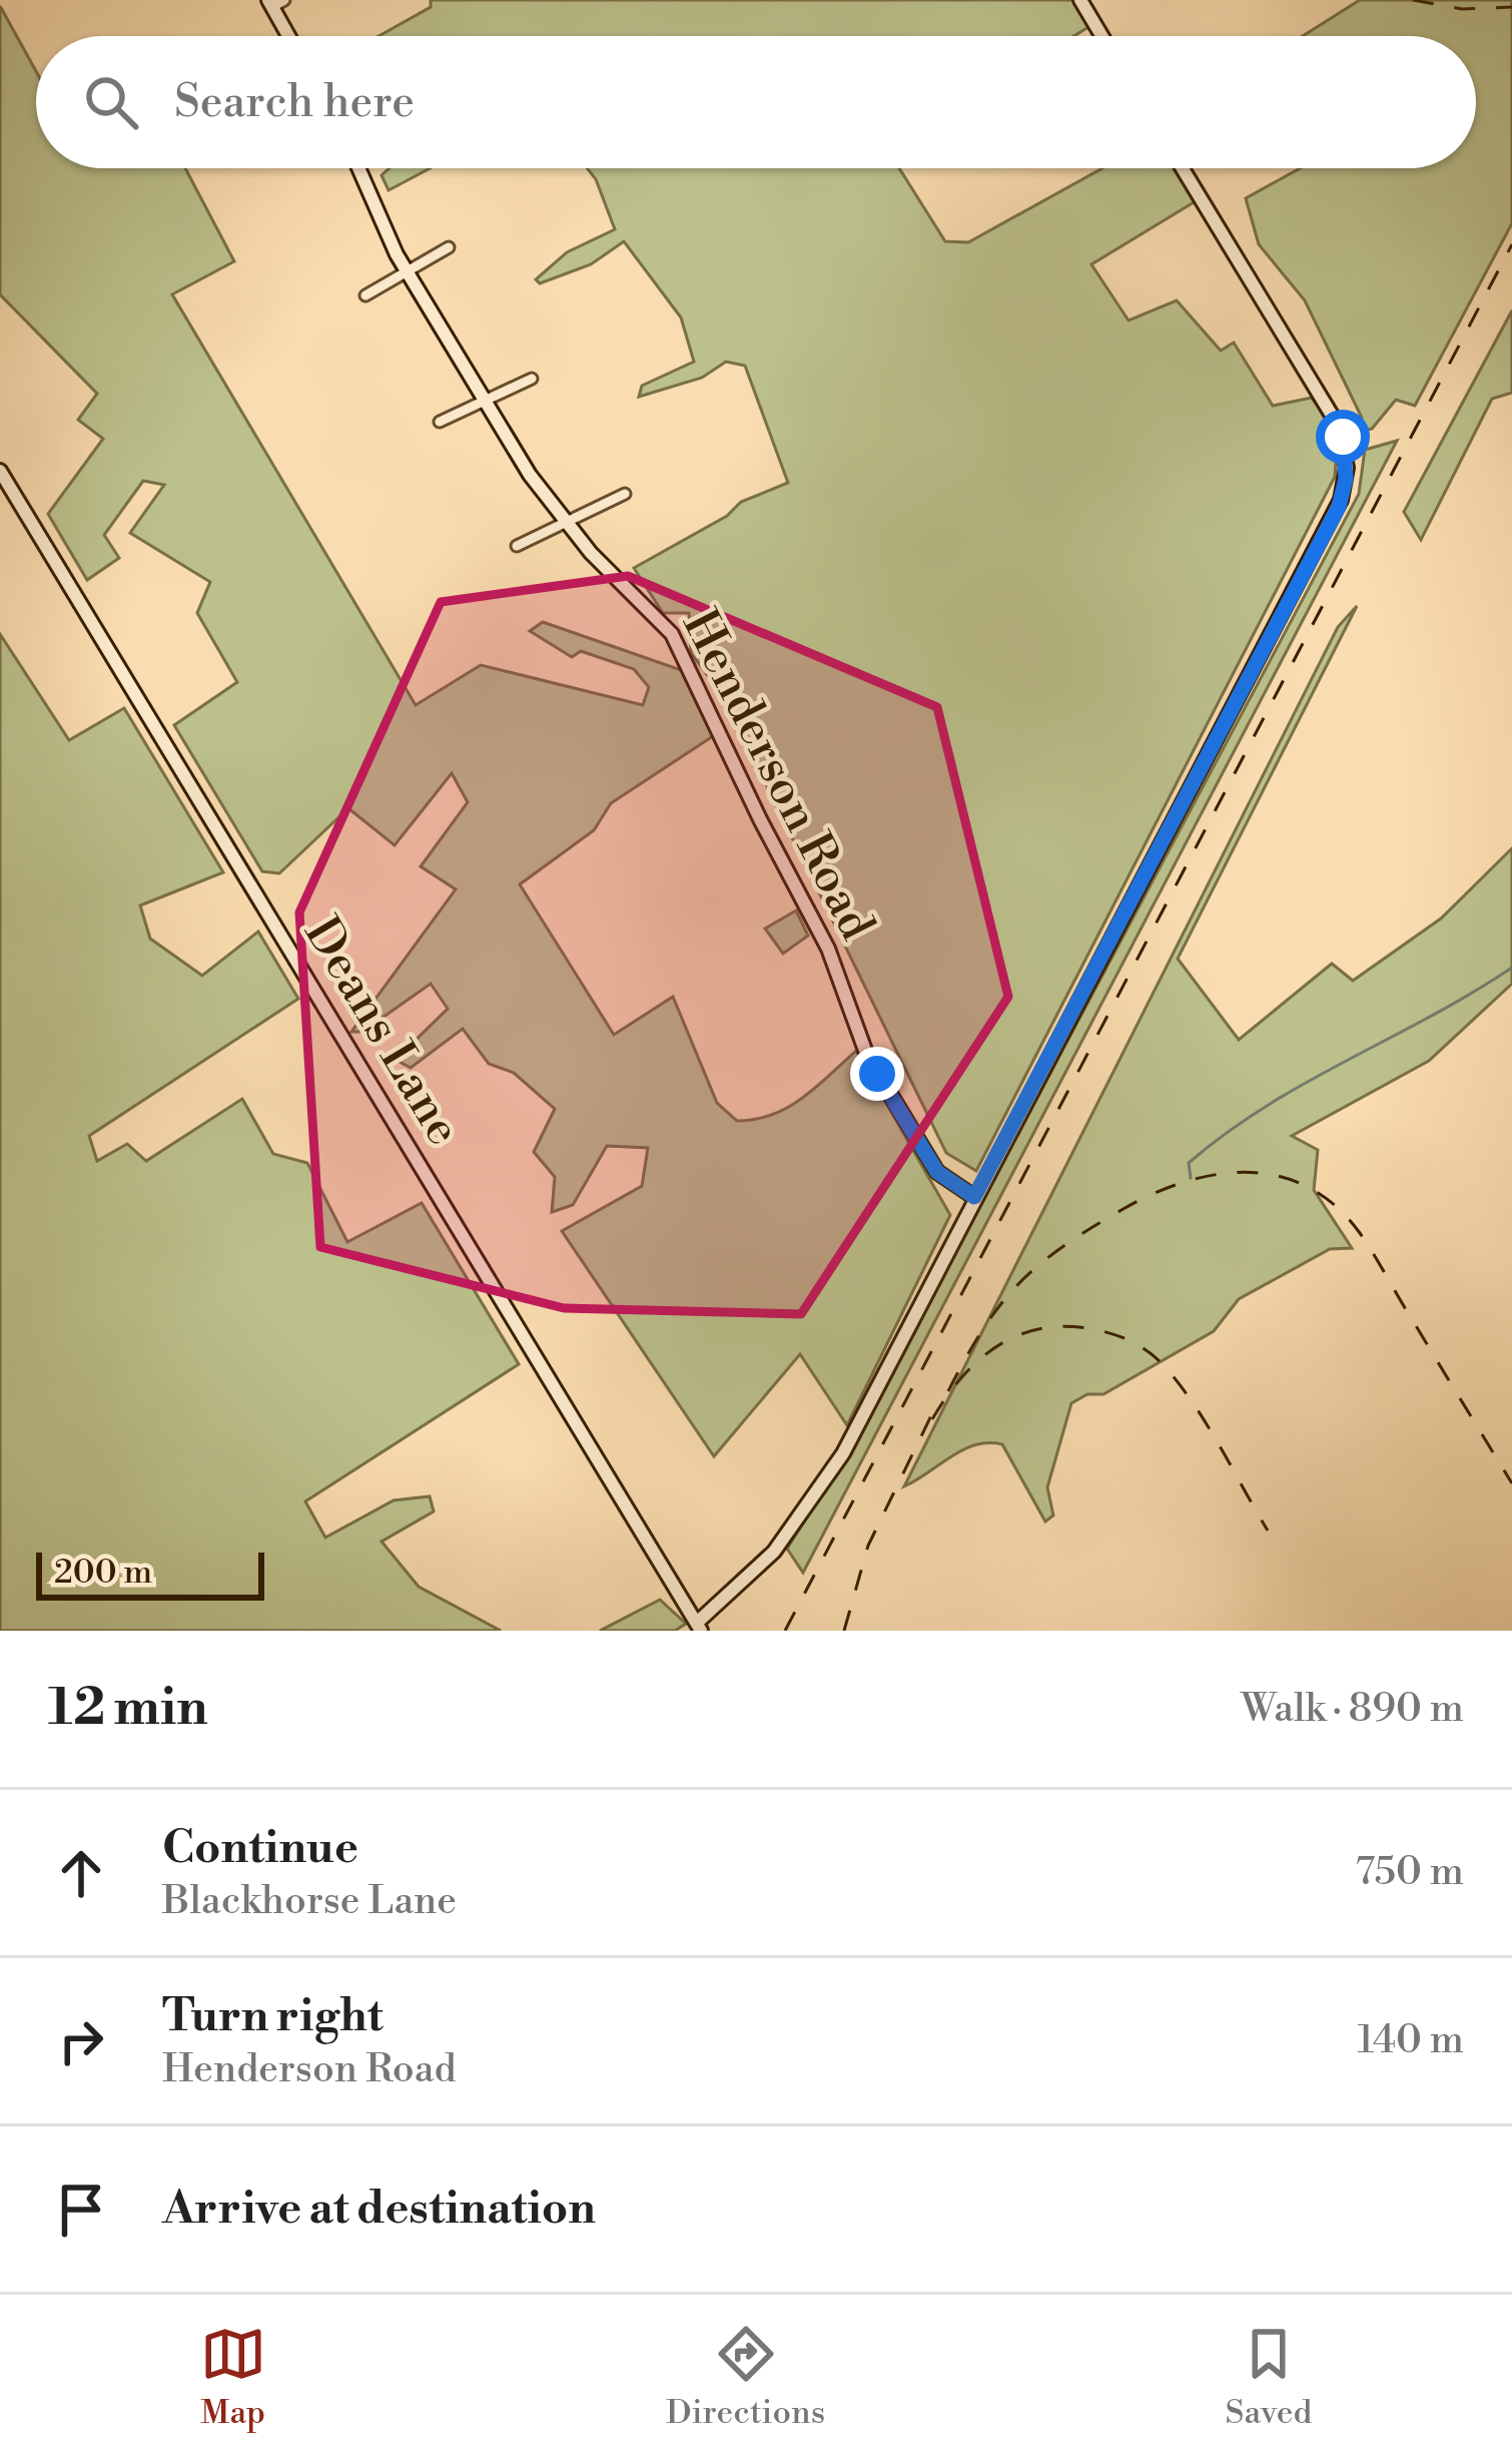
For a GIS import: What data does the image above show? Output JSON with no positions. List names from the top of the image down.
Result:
{
  "streets": {
    "street": ["Henderson Road", "Deans Lane"]
  },
  "scale_bar": "200 m",
  "page": {
    "search": "Search here",
    "scale": "200 m",
    "heading": ["12 min", "Walk · 890 m"],
    "list": [
      ["Continue", "Blackhorse Lane", "750 m"],
      ["Turn right", "Henderson Road", "140 m"],
      "Arrive at destination"
    ],
    "nav": ["Map", "Directions", "Saved"]
  }
}
